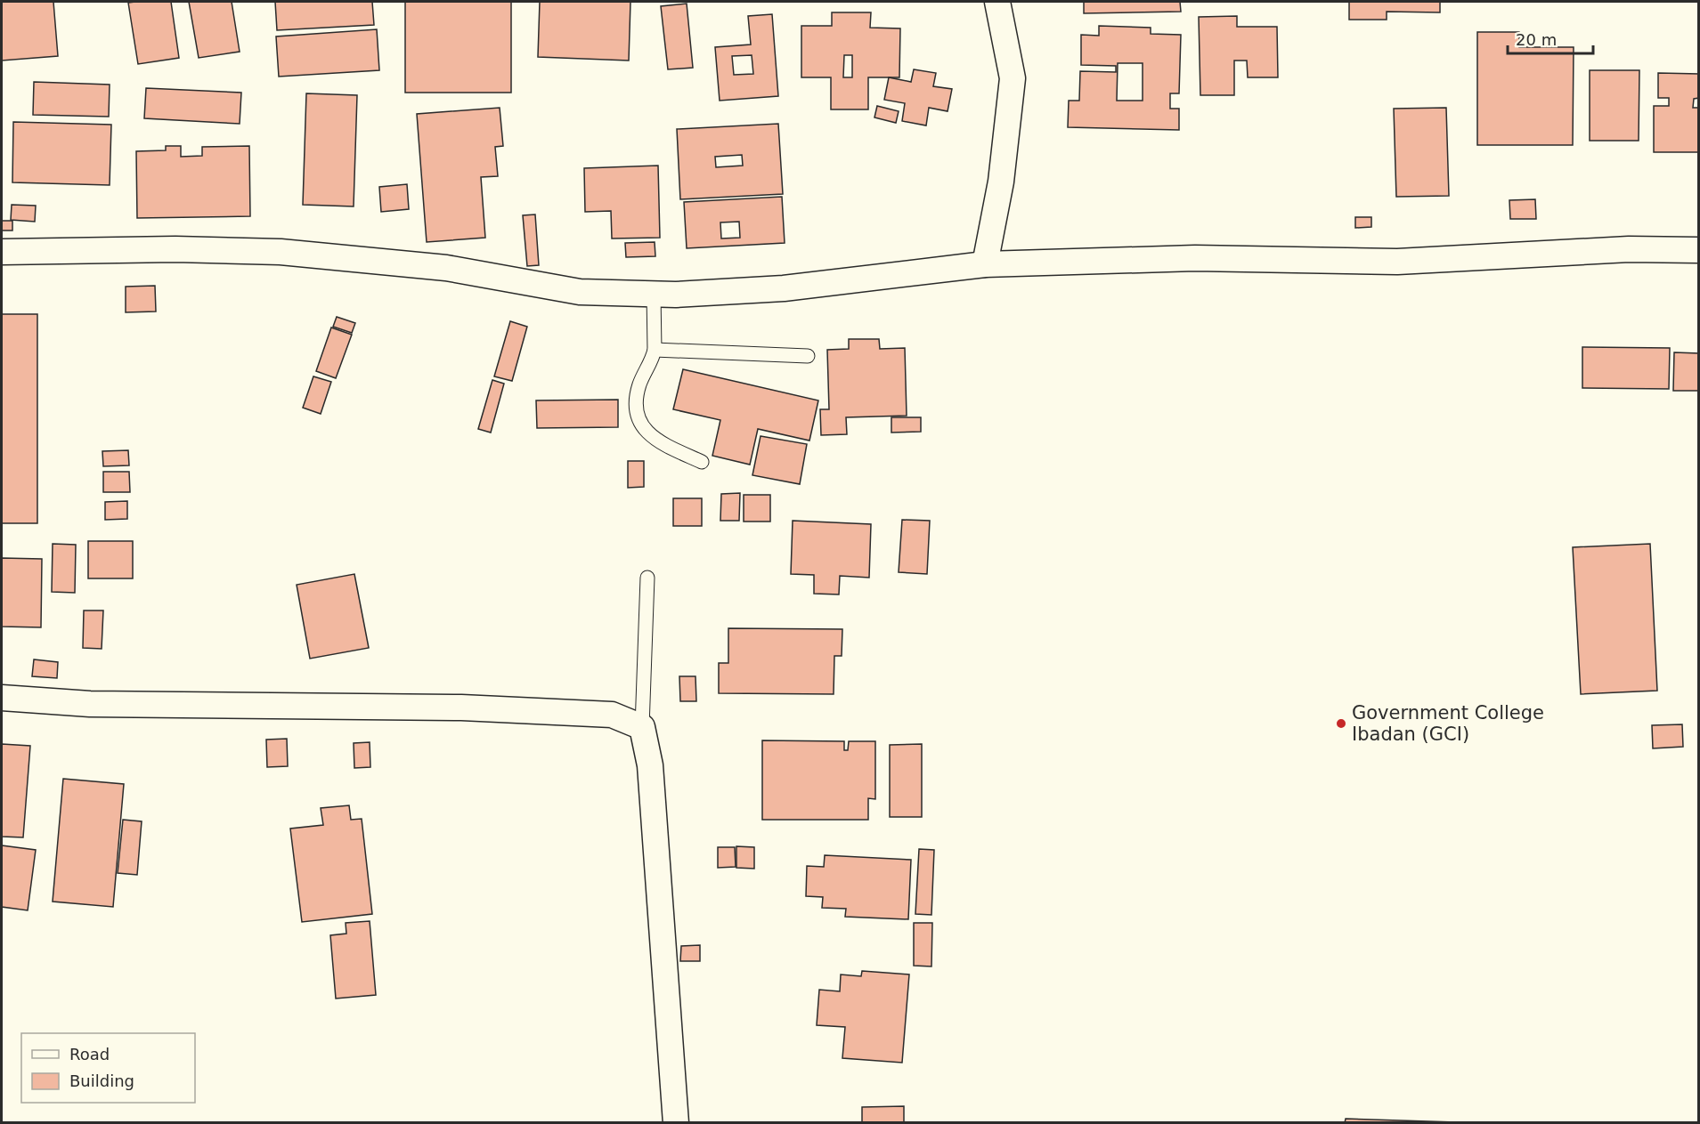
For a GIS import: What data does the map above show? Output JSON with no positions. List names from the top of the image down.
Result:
{
  "places": ["Government College Ibadan (GCI)"],
  "legend": ["Road", "Building"],
  "scale_bar": "20 m"
}
